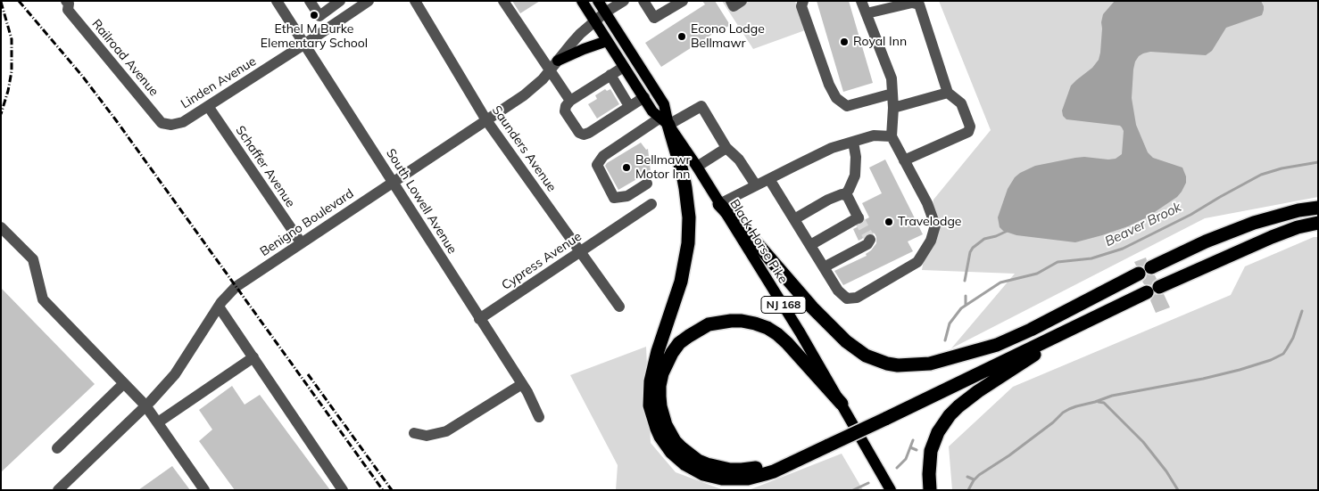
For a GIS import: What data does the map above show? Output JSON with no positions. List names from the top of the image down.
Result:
{
  "streets": {
    "main road": ["Black Horse Pike", "NJ 168"],
    "street": [
      "Railroad Avenue",
      "Linden Avenue",
      "Saunders Avenue",
      "Schaffer Avenue",
      "South Lowell Avenue",
      "Benigno Boulevard",
      "Cypress Avenue"
    ]
  },
  "crossings": [
    ["Railroad Avenue", "Linden Avenue"],
    ["Linden Avenue", "Schaffer Avenue"],
    ["Linden Avenue", "South Lowell Avenue"],
    ["Saunders Avenue", "Benigno Boulevard"],
    ["Saunders Avenue", "Cypress Avenue"],
    ["Schaffer Avenue", "Benigno Boulevard"],
    ["South Lowell Avenue", "Benigno Boulevard"],
    ["South Lowell Avenue", "Cypress Avenue"],
    ["Benigno Boulevard", "Black Horse Pike"]
  ],
  "water": ["Beaver Brook"],
  "places": [
    "Ethel M Burke Elementary School",
    "Econo Lodge Bellmawr",
    "Royal Inn",
    "Bellmawr Motor Inn",
    "Travelodge"
  ]
}
